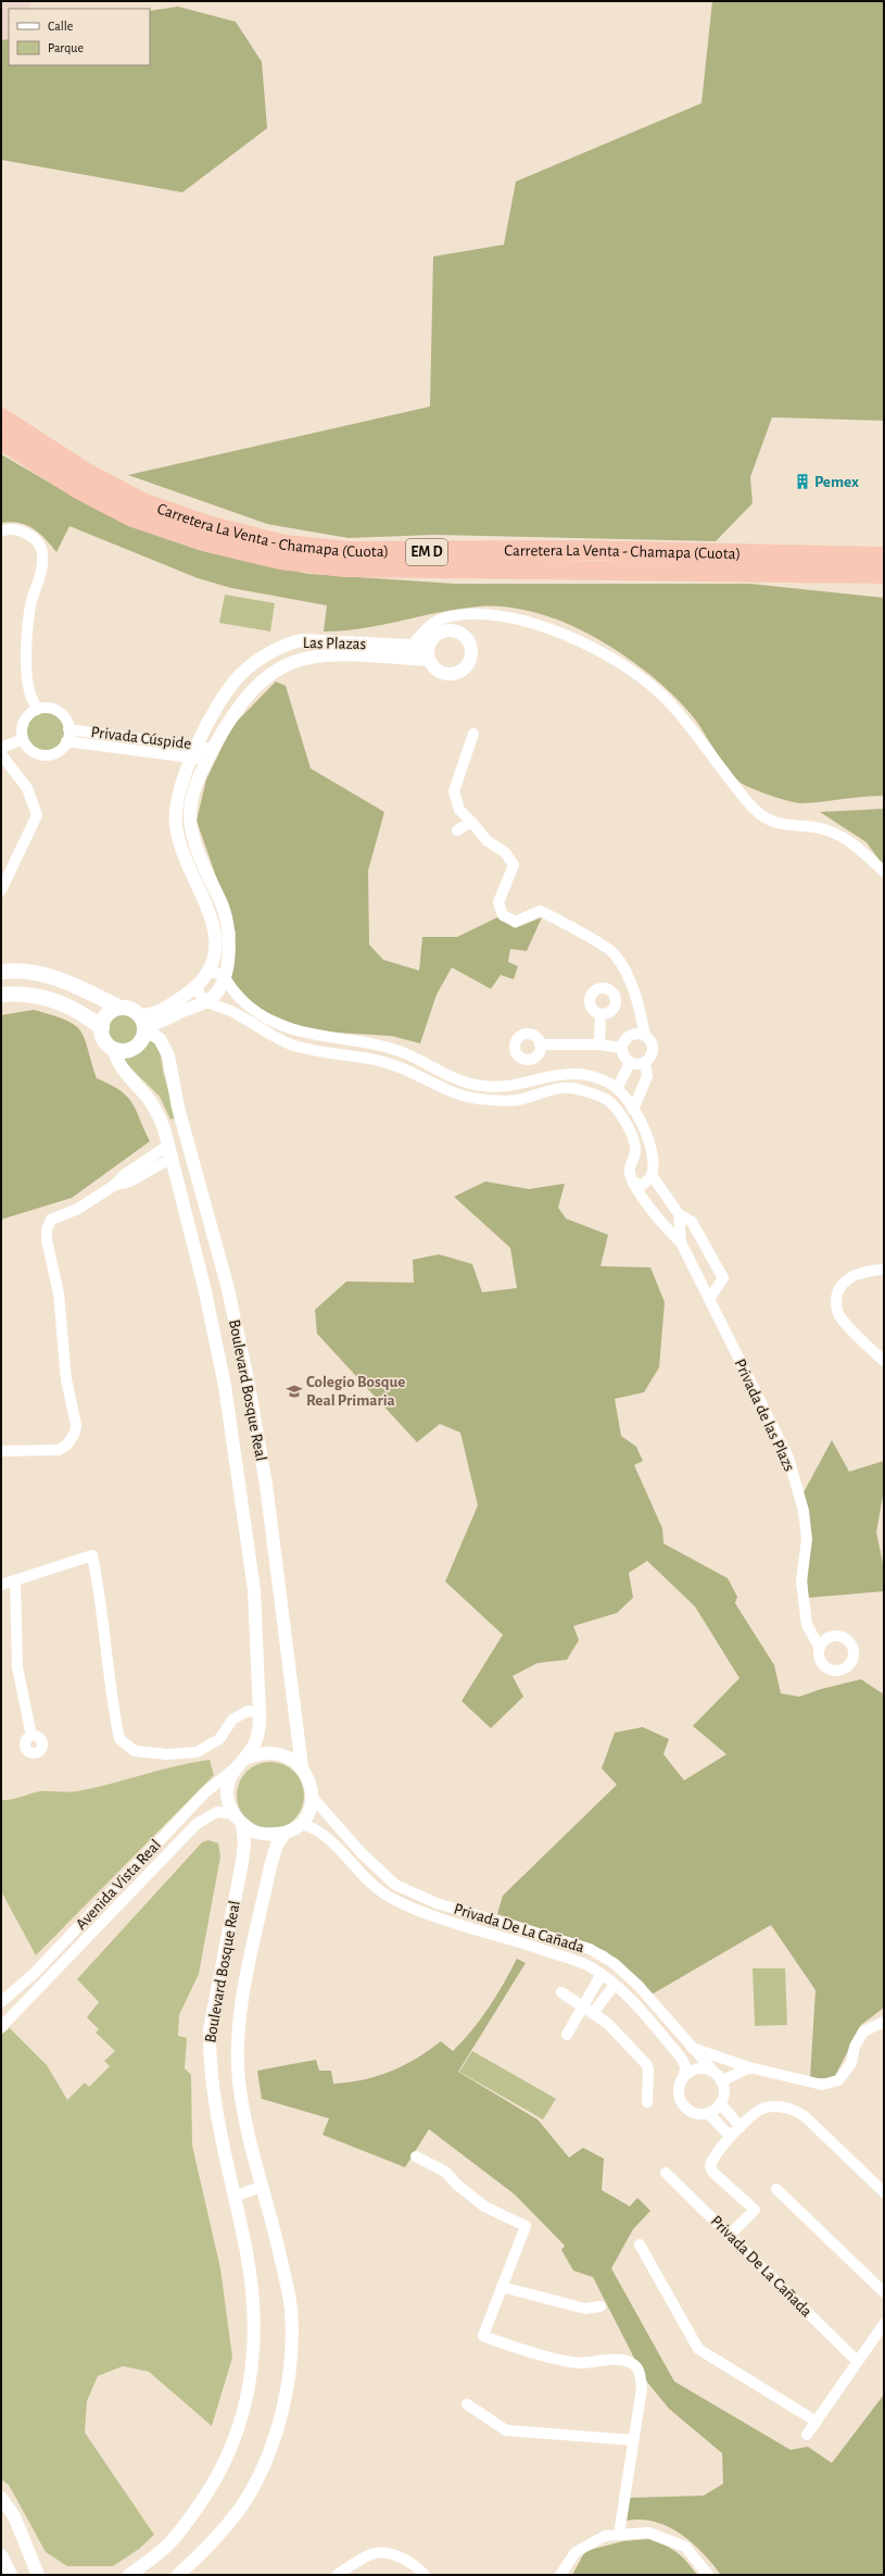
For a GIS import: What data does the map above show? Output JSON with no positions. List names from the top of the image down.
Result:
{
  "streets": {
    "highway": ["Carretera La Venta - Chamapa (Cuota)", "EM D"],
    "street": [
      "Las Plazas",
      "Privada Cúspide",
      "Boulevard Bosque Real",
      "Privada de las Plazs",
      "Avenida Vista Real",
      "Privada De La Cañada"
    ]
  },
  "crossings": [
    ["Las Plazas", "Privada Cúspide"],
    ["Boulevard Bosque Real", "Avenida Vista Real"],
    ["Boulevard Bosque Real", "Privada De La Cañada"],
    ["Avenida Vista Real", "Privada De La Cañada"]
  ],
  "places": {
    "building": ["Pemex"],
    "school or university": ["Colegio Bosque Real Primaria"]
  },
  "legend": ["Calle", "Parque"]
}
